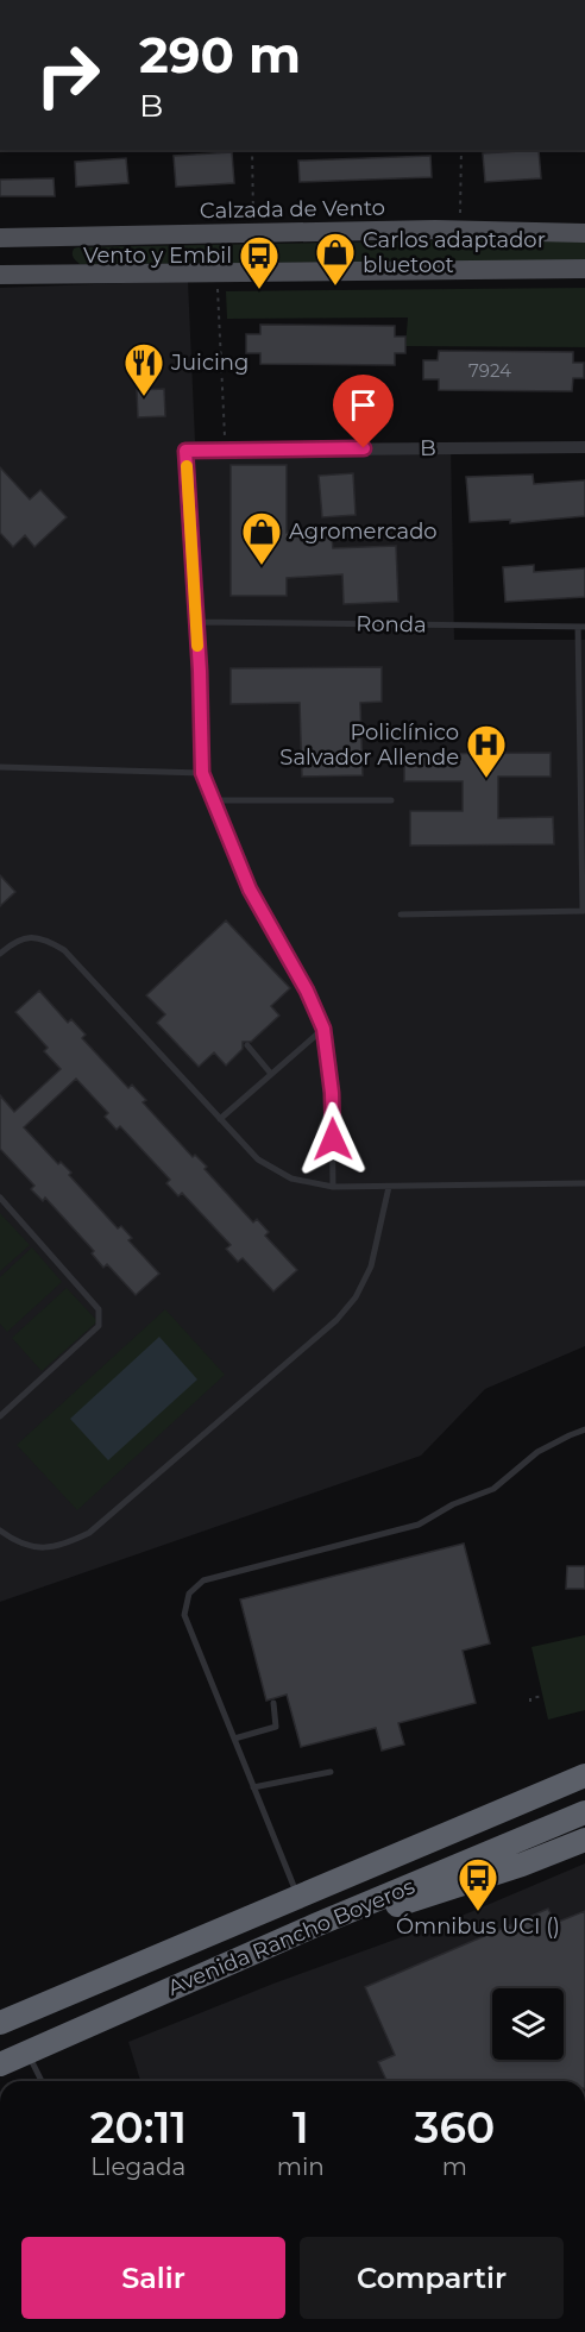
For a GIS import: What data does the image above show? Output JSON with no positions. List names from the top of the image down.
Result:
{
  "streets": {
    "highway": ["Avenida Rancho Boyeros"],
    "main road": ["Calzada de Vento"],
    "street": ["B"],
    "lane": ["Ronda"]
  },
  "places": {
    "shop": ["Carlos adaptador bluetoot", "Agromercado"],
    "bus stop": ["Vento y Embil", "Ómnibus UCI ()"],
    "restaurant": ["Juicing"],
    "hospital": ["Policlínico Salvador Allende"]
  },
  "house_numbers": ["7924"],
  "page": {
    "turn": ["290 m", "B"],
    "eta": [
      "20:11",
      "Llegada",
      "1",
      "min",
      "360",
      "m"
    ],
    "buttons": ["Salir", "Compartir"]
  }
}
